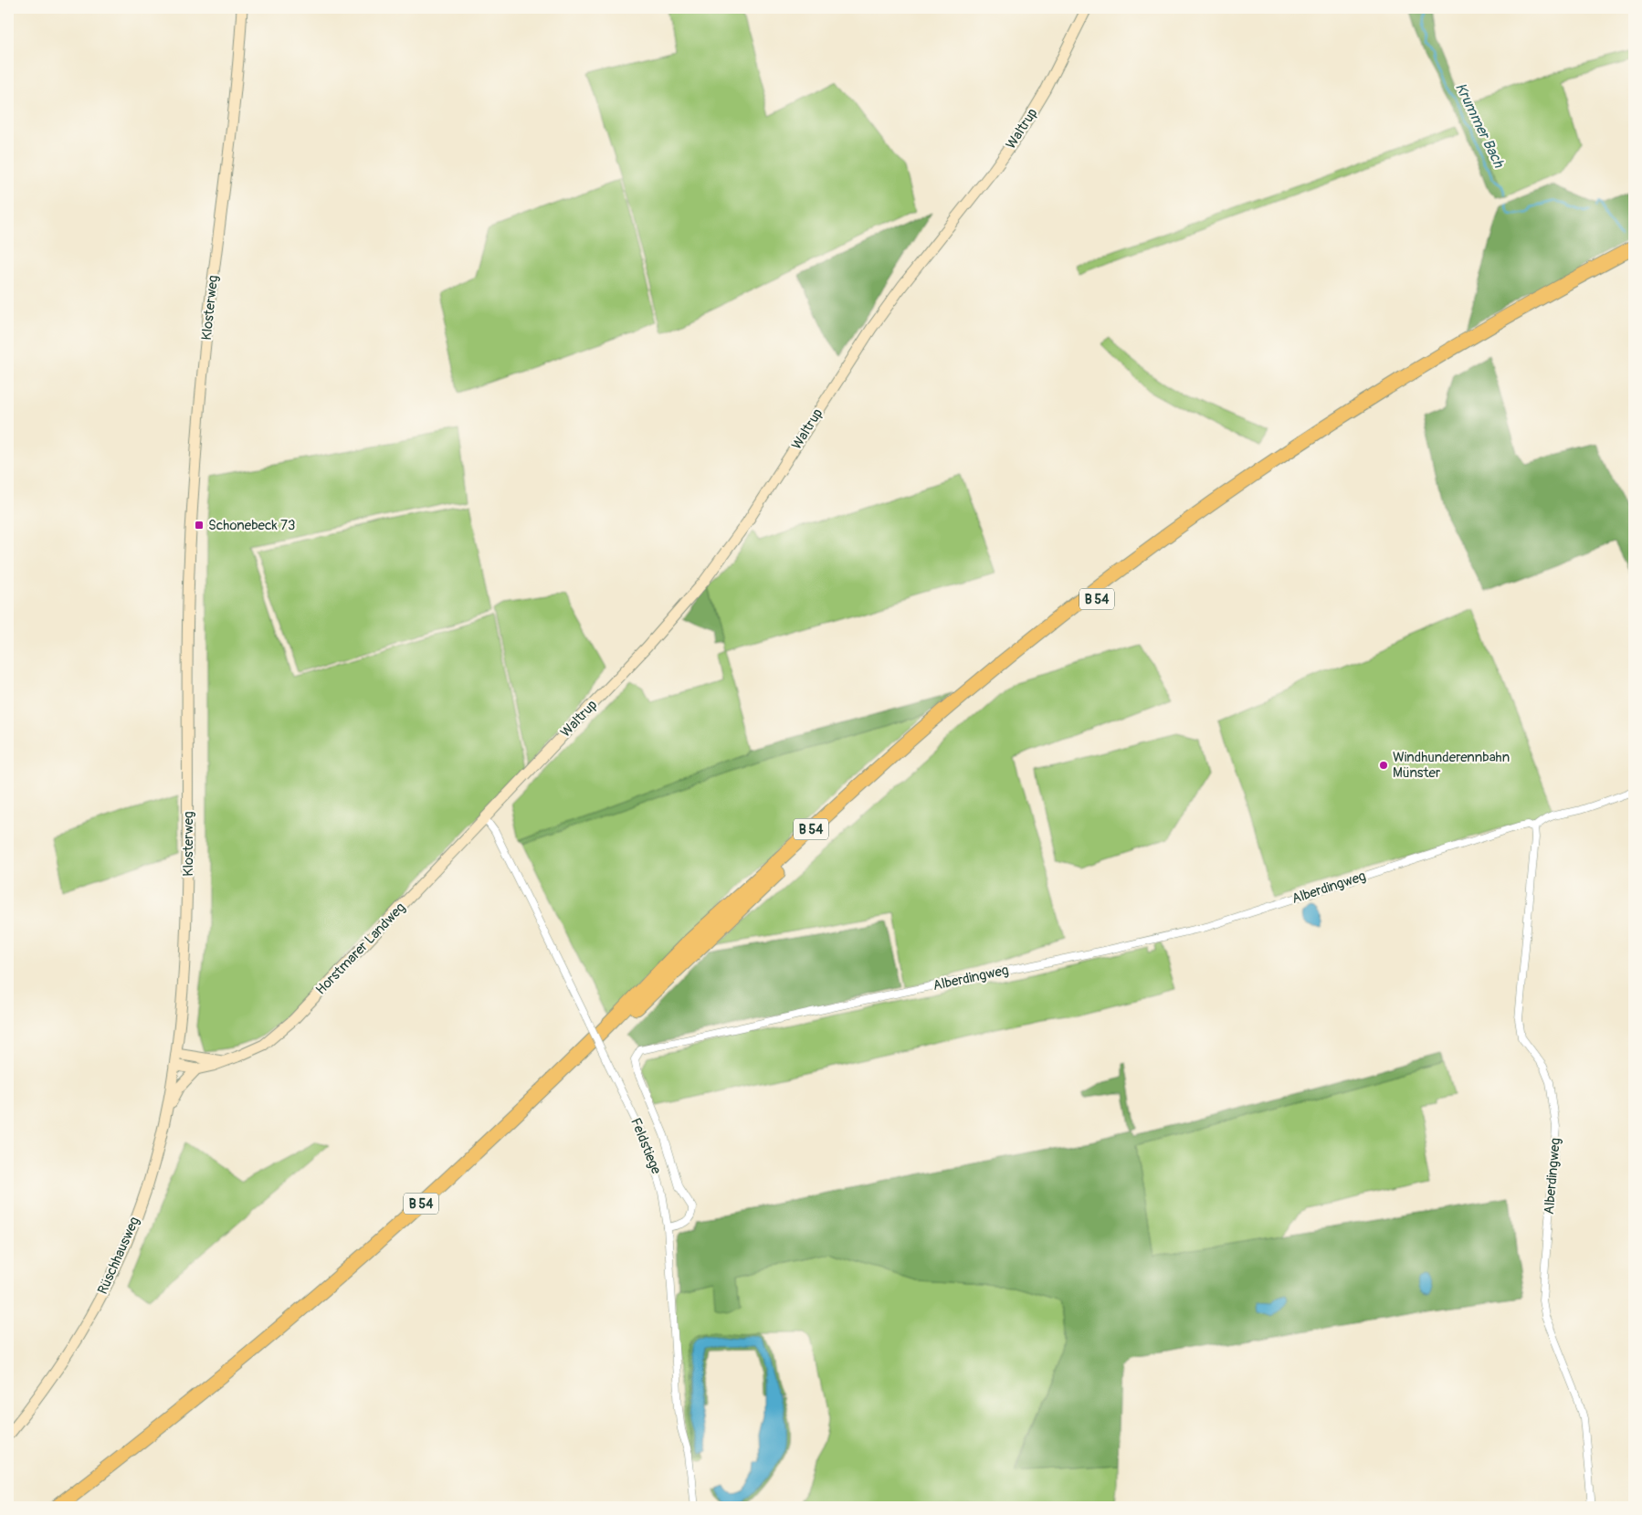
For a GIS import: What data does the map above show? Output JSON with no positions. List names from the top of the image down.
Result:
{
  "streets": {
    "highway": ["B 54"],
    "main road": [
      "Waltrup",
      "Klosterweg",
      "Horstmarer Landweg",
      "Rüschhausweg"
    ],
    "street": ["Alberdingweg", "Feldstiege"]
  },
  "crossings": [
    ["Waltrup", "Horstmarer Landweg"],
    ["Waltrup", "Feldstiege"],
    ["Klosterweg", "Horstmarer Landweg"],
    ["Klosterweg", "Rüschhausweg"],
    ["Alberdingweg", "Feldstiege"],
    ["Horstmarer Landweg", "Feldstiege"],
    ["Horstmarer Landweg", "Rüschhausweg"]
  ],
  "water": ["Krummer Bach"],
  "places": {
    "transit": ["Schonebeck 73"],
    "other": ["Windhunderennbahn Münster"]
  }
}
